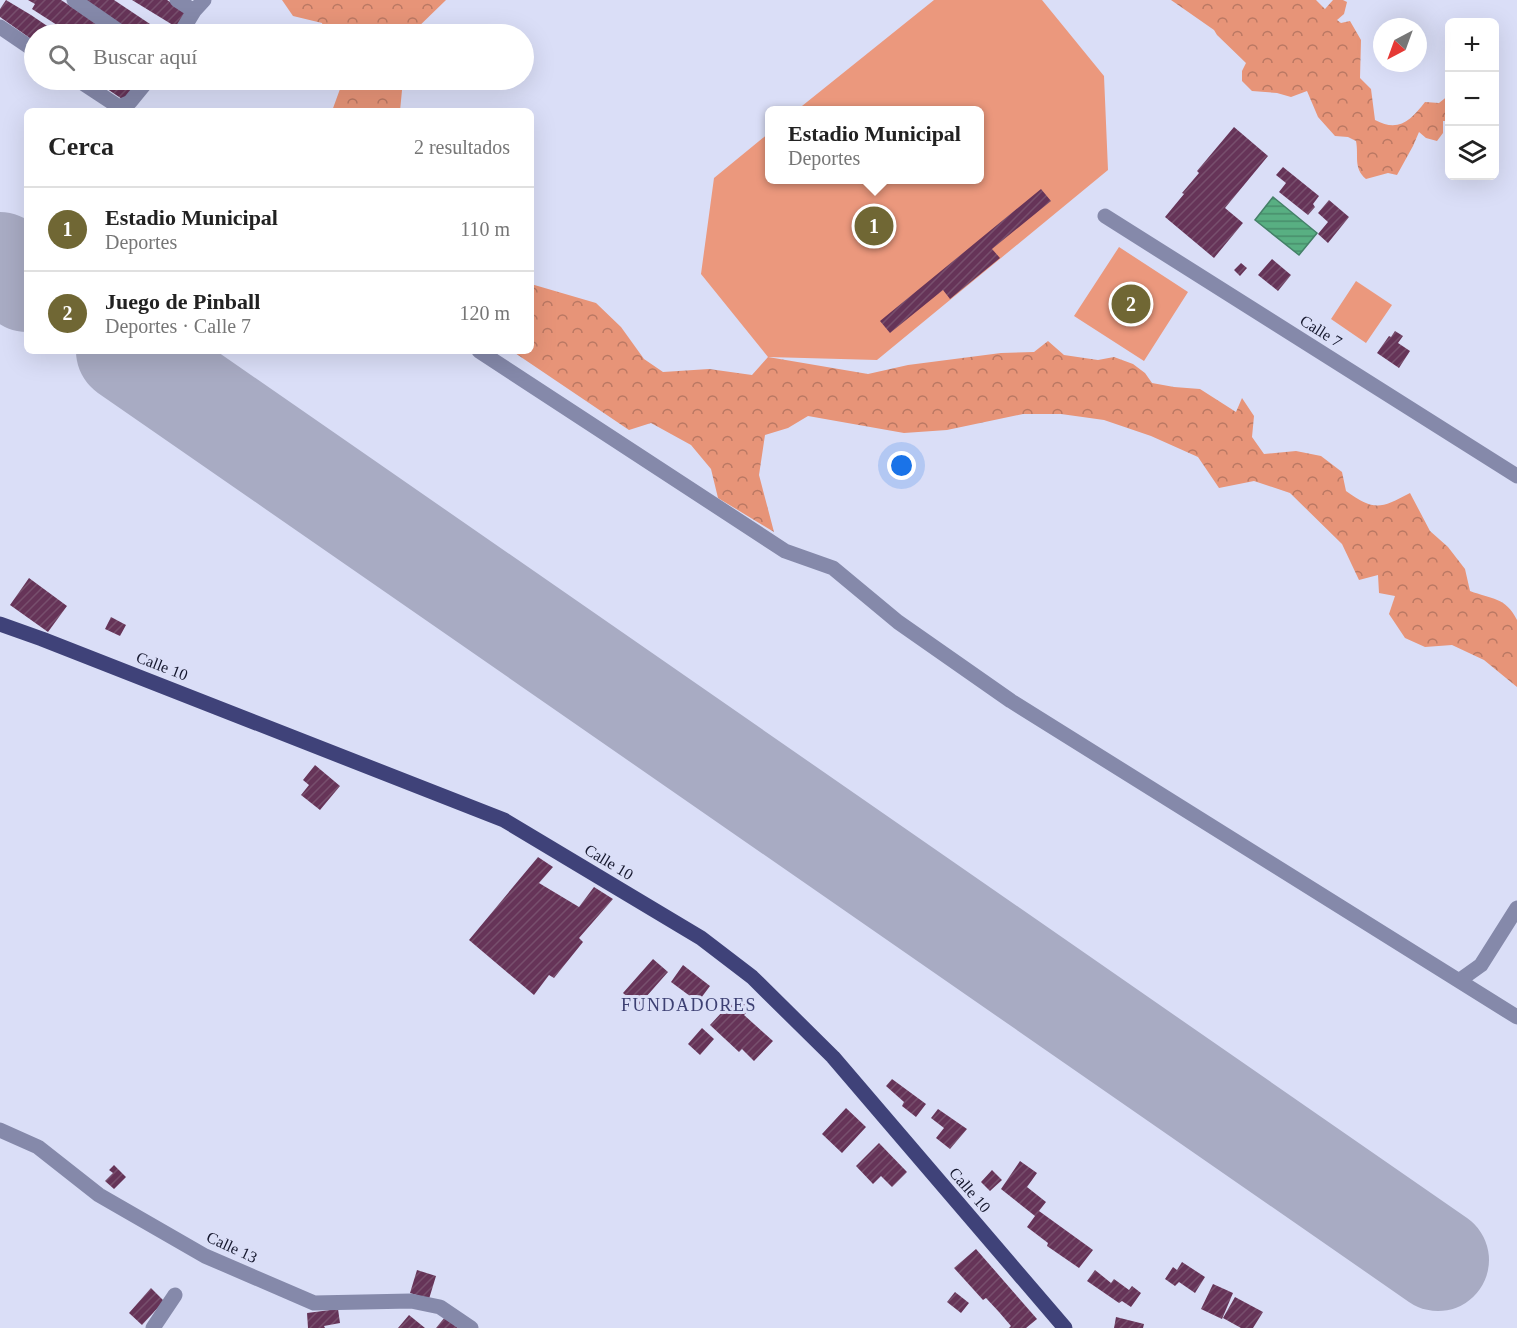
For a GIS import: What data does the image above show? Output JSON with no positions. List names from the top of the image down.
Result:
{
  "streets": {
    "main road": ["Calle 10"],
    "street": ["Calle 7", "Calle 13"]
  },
  "districts": ["FUNDADORES"],
  "north": "bottom left",
  "page": {
    "map_buttons": ["+", "−"],
    "search": "Buscar aquí",
    "popup": ["Estadio Municipal", "Deportes"],
    "heading": ["Cerca", "2 resultados"],
    "list": [
      {
        "mark": "1",
        "name": "Estadio Municipal",
        "note": "Deportes",
        "value": "110 m"
      },
      {
        "mark": "2",
        "name": "Juego de Pinball",
        "note": "Deportes · Calle 7",
        "value": "120 m"
      }
    ],
    "pins": ["1", "2"]
  }
}
